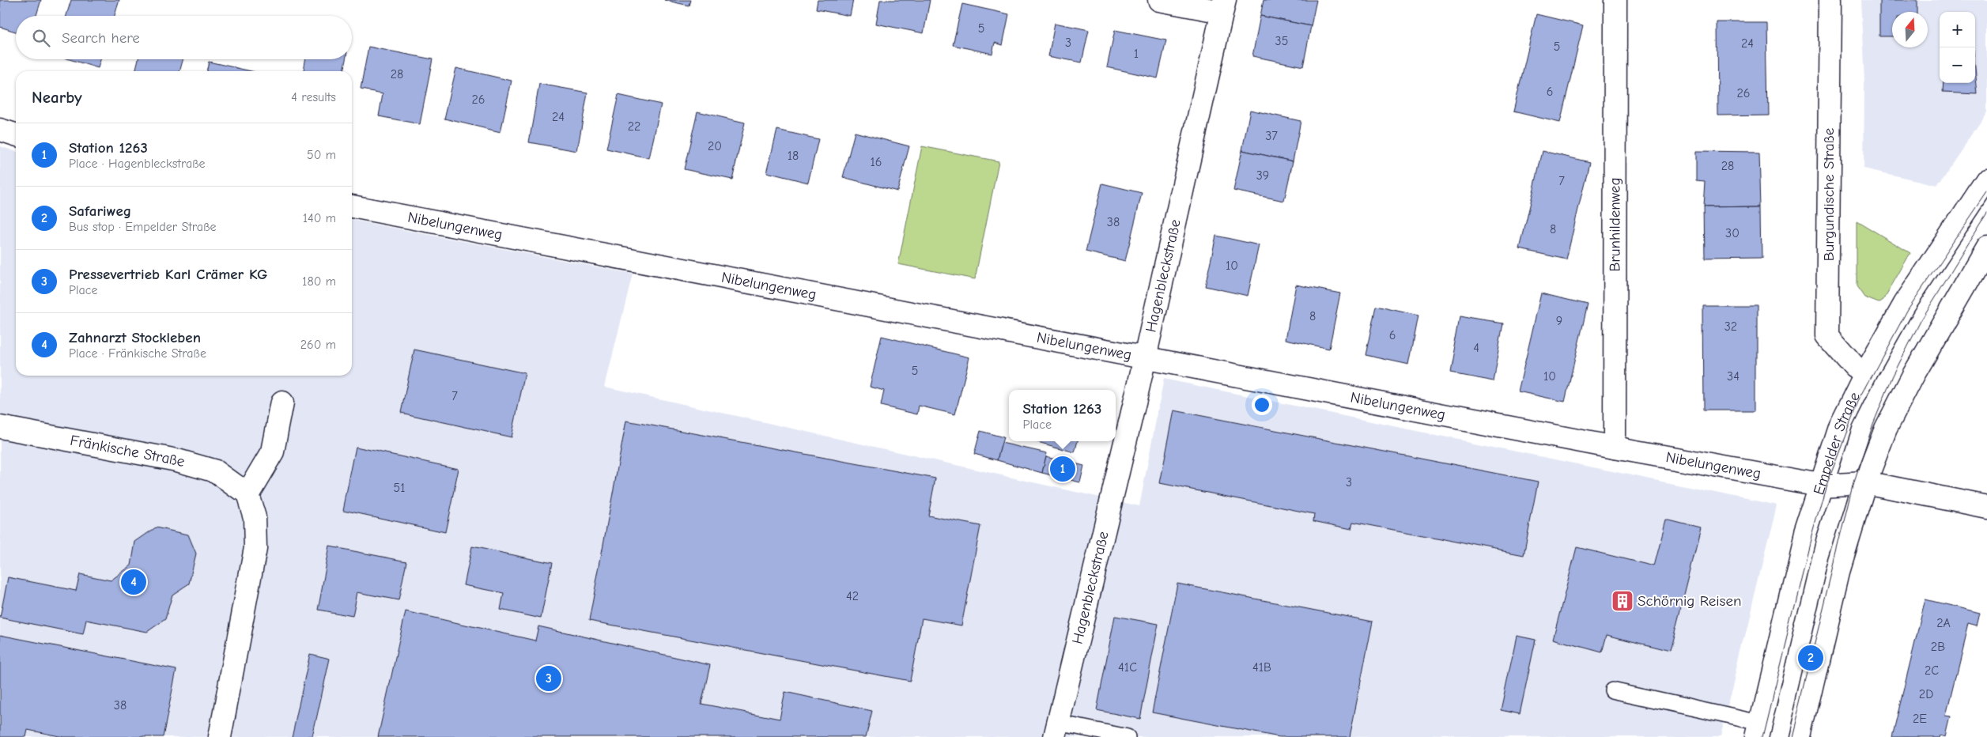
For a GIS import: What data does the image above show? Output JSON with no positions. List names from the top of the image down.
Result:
{
  "streets": {
    "street": [
      "Burgundische Straße",
      "Brunhildenweg",
      "Nibelungenweg",
      "Hagenbleckstraße",
      "Empelder Straße",
      "Fränkische Straße"
    ]
  },
  "crossings": [
    ["Burgundische Straße", "Empelder Straße"],
    ["Brunhildenweg", "Nibelungenweg"],
    ["Nibelungenweg", "Hagenbleckstraße"],
    ["Nibelungenweg", "Empelder Straße"]
  ],
  "places": {
    "building": ["Schörnig Reisen"]
  },
  "house_numbers": [
    "5",
    "35",
    "3",
    "24",
    "5",
    "1",
    "28",
    "6",
    "26",
    "26",
    "24",
    "22",
    "37",
    "20",
    "18",
    "16",
    "28",
    "39",
    "7",
    "38",
    "8",
    "30",
    "10",
    "8",
    "9",
    "32",
    "6",
    "4",
    "5",
    "10",
    "34",
    "7",
    "3",
    "51",
    "42",
    "2A",
    "2B",
    "41C",
    "41B",
    "2C",
    "2D",
    "38",
    "2E"
  ],
  "north": "top",
  "page": {
    "map_buttons": ["+", "−"],
    "search": "Search here",
    "heading": ["Nearby", "4 results"],
    "list": [
      {
        "mark": "1",
        "name": "Station 1263",
        "note": "Place · Hagenbleckstraße",
        "value": "50 m"
      },
      {
        "mark": "2",
        "name": "Safariweg",
        "note": "Bus stop · Empelder Straße",
        "value": "140 m"
      },
      {
        "mark": "3",
        "name": "Pressevertrieb Karl Crämer KG",
        "note": "Place",
        "value": "180 m"
      },
      {
        "mark": "4",
        "name": "Zahnarzt Stockleben",
        "note": "Place · Fränkische Straße",
        "value": "260 m"
      }
    ],
    "popup": ["Station 1263", "Place"],
    "pins": [
      "1",
      "4",
      "2",
      "3"
    ]
  }
}
